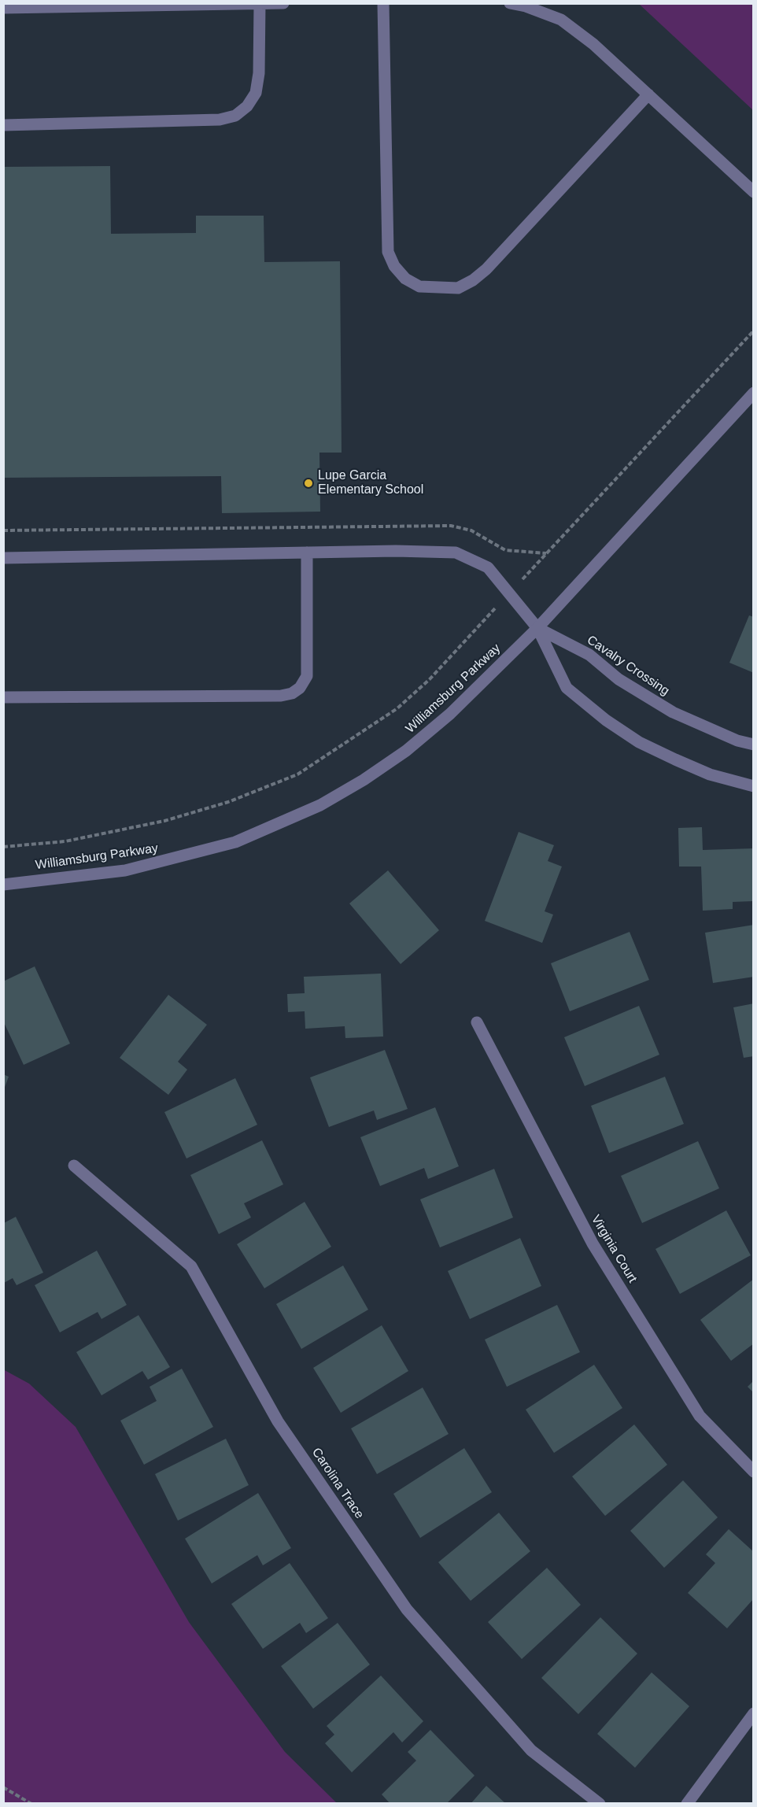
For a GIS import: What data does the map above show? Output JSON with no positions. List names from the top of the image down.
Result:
{
  "streets": {
    "street": [
      "Cavalry Crossing",
      "Williamsburg Parkway",
      "Virginia Court",
      "Carolina Trace"
    ]
  },
  "crossings": [
    ["Cavalry Crossing", "Williamsburg Parkway"]
  ],
  "places": ["Lupe Garcia Elementary School"]
}
